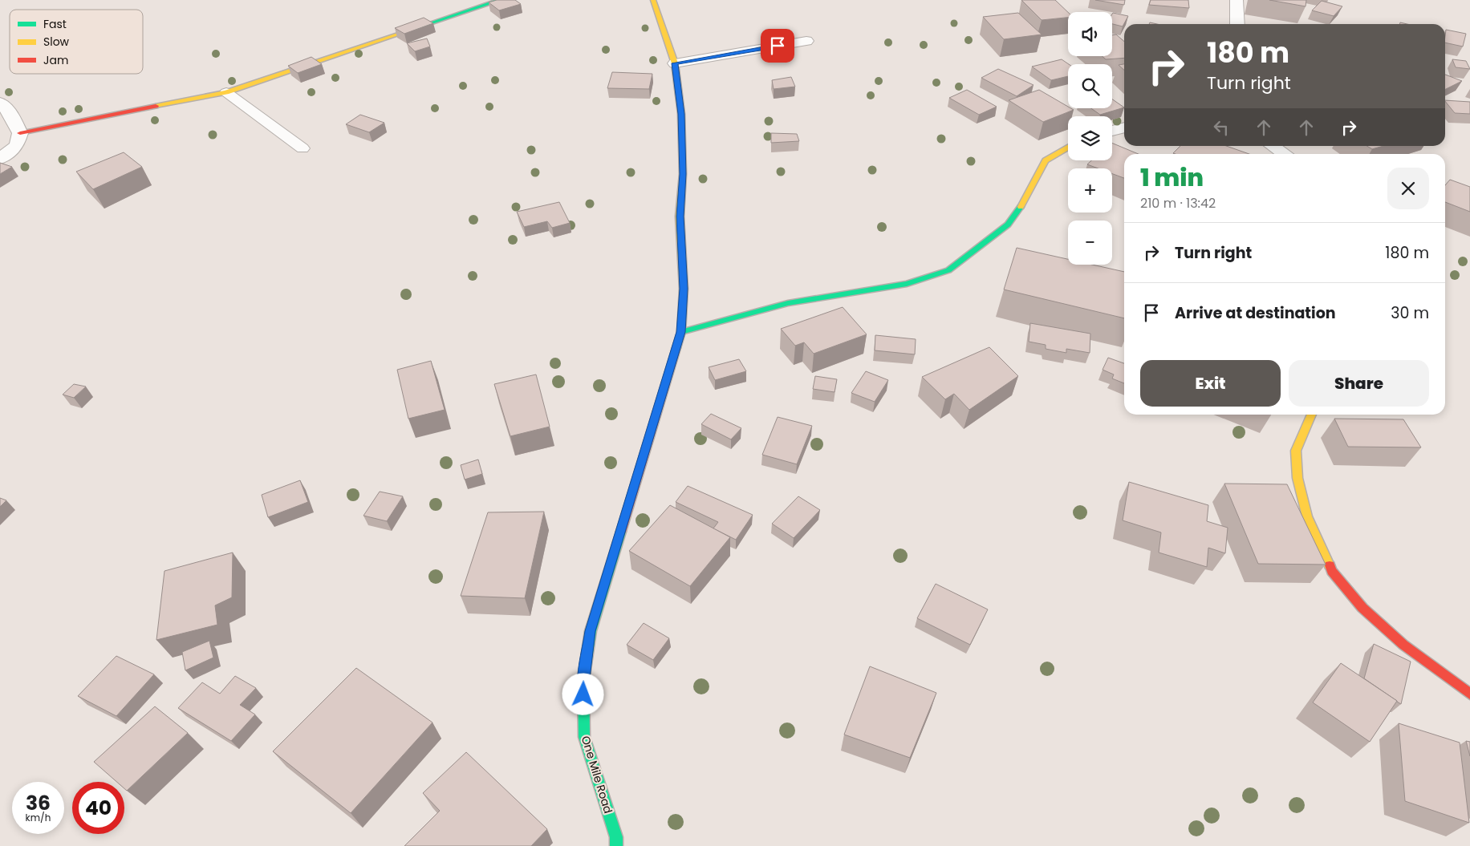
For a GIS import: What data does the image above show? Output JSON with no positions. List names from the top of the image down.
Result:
{
  "streets": {
    "street": ["One Mile Road"]
  },
  "legend": ["Fast", "Slow", "Jam"],
  "page": {
    "map_buttons": ["+", "−"],
    "turn": ["180 m", "Turn right"],
    "heading": ["1 min", "210 m · 13:42"],
    "list": [
      {
        "name": "Turn right",
        "value": "180 m"
      },
      {
        "name": "Arrive at destination",
        "value": "30 m"
      }
    ],
    "buttons": ["Exit", "Share"],
    "speed": "36 km/h",
    "limit": "40"
  }
}
